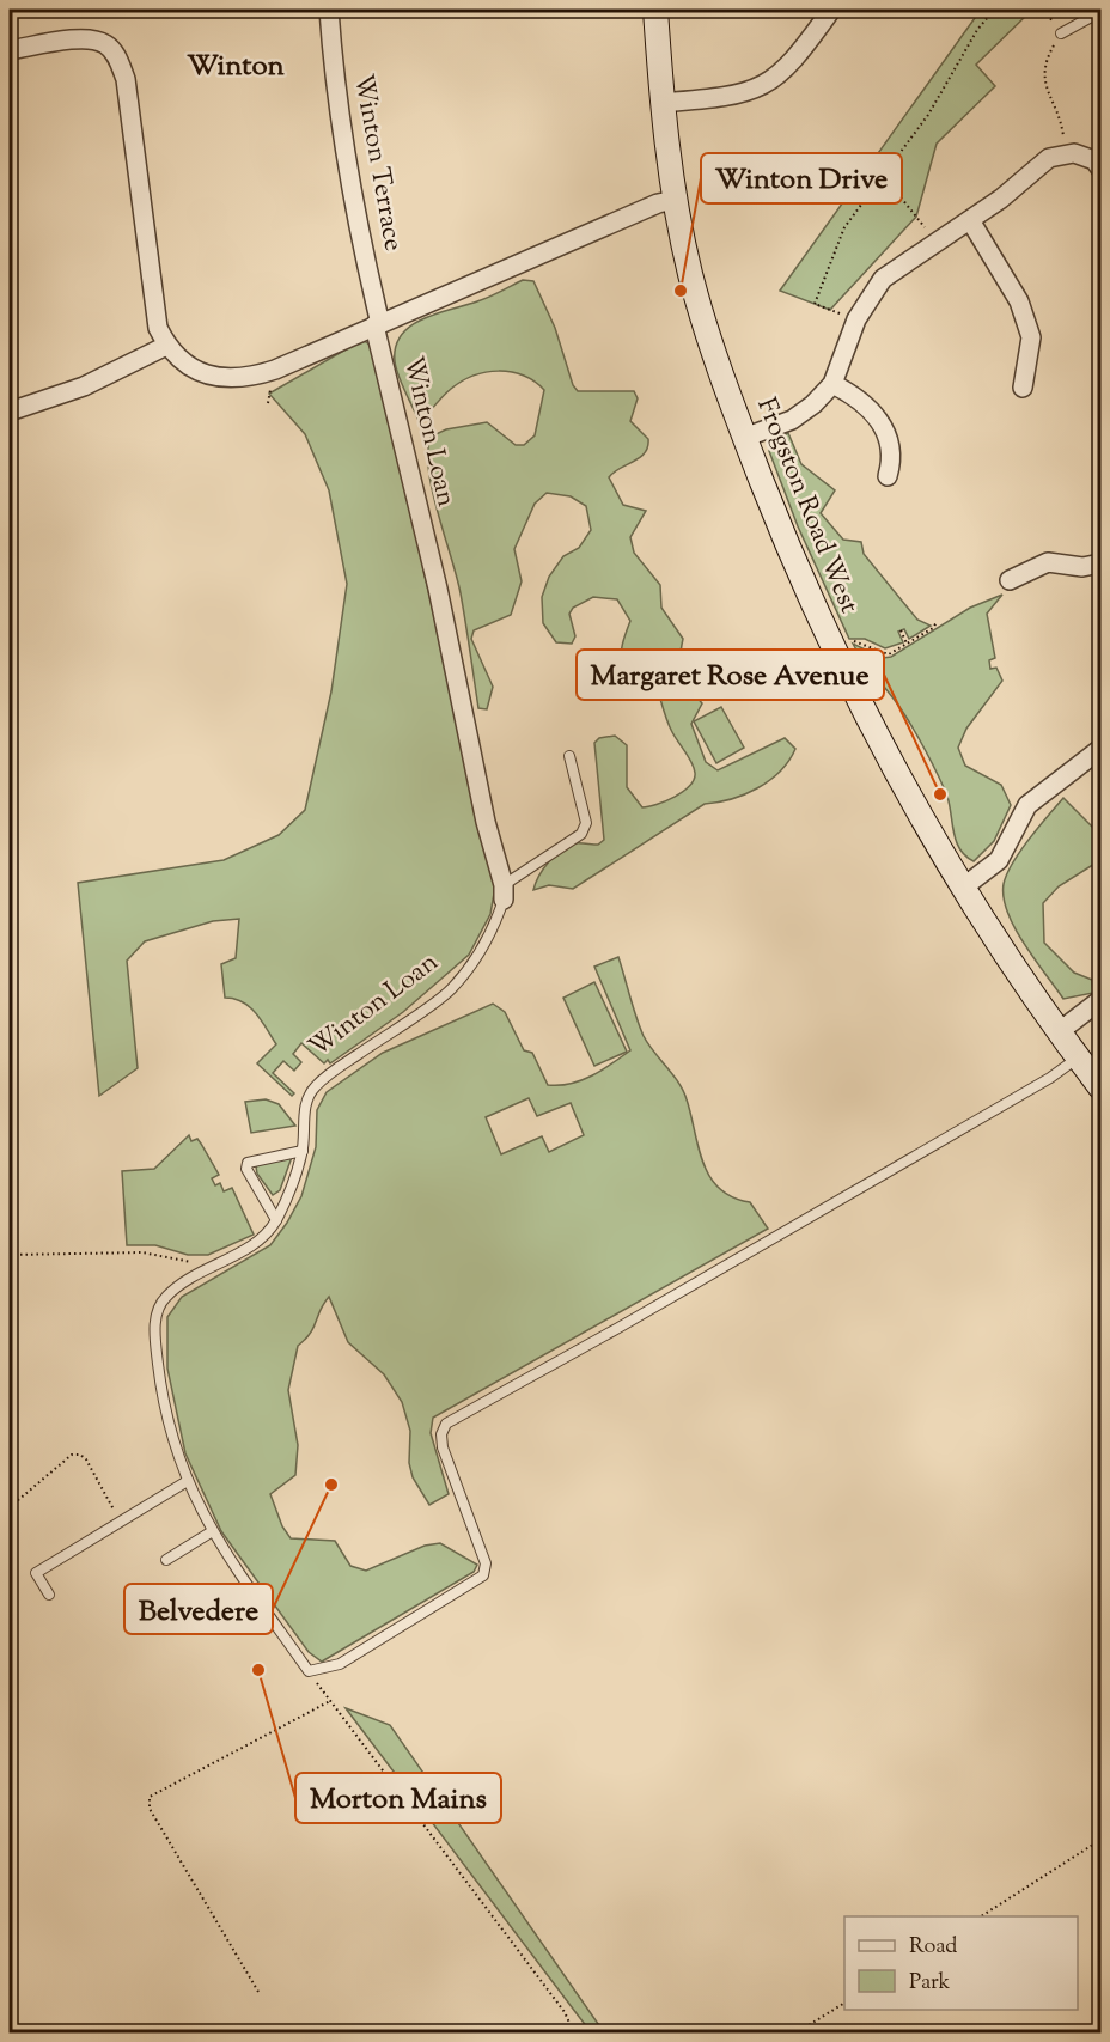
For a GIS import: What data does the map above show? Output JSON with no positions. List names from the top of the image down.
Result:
{
  "streets": {
    "main road": ["Frogston Road West"],
    "street": ["Winton Terrace", "Winton Loan"]
  },
  "crossings": [
    ["Winton Terrace", "Winton Loan"]
  ],
  "districts": ["Winton"],
  "places": [
    "Winton Drive",
    "Margaret Rose Avenue",
    "Belvedere",
    "Morton Mains"
  ],
  "legend": ["Road", "Park"]
}
